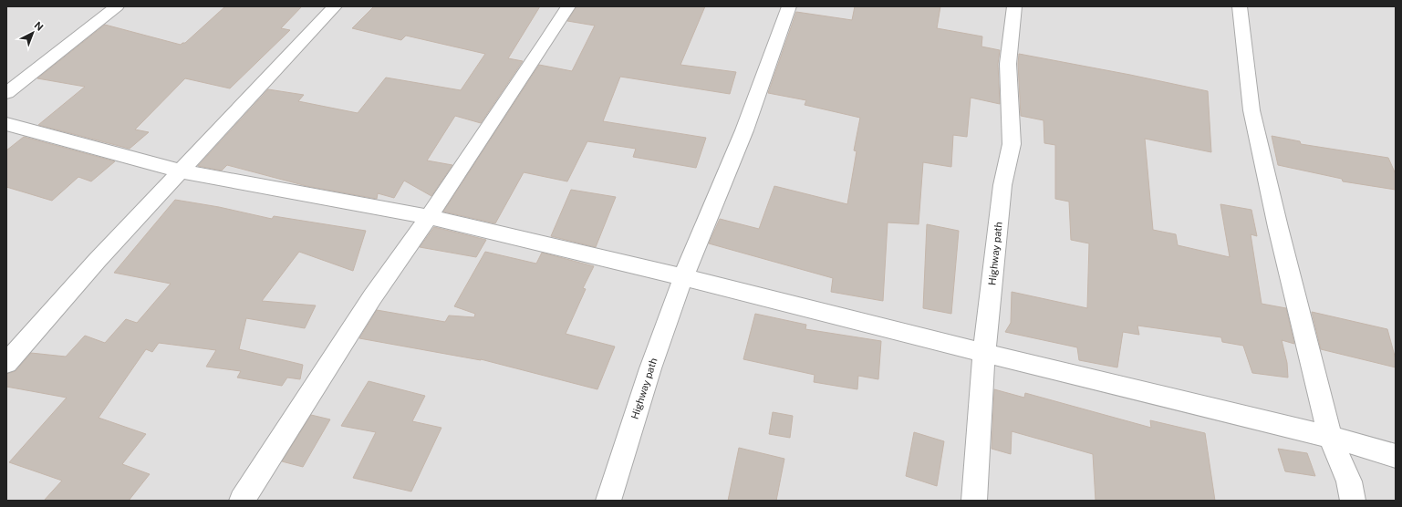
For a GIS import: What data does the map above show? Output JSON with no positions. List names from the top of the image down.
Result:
{
  "streets": {
    "street": ["Highway path"]
  },
  "north": "top right"
}
